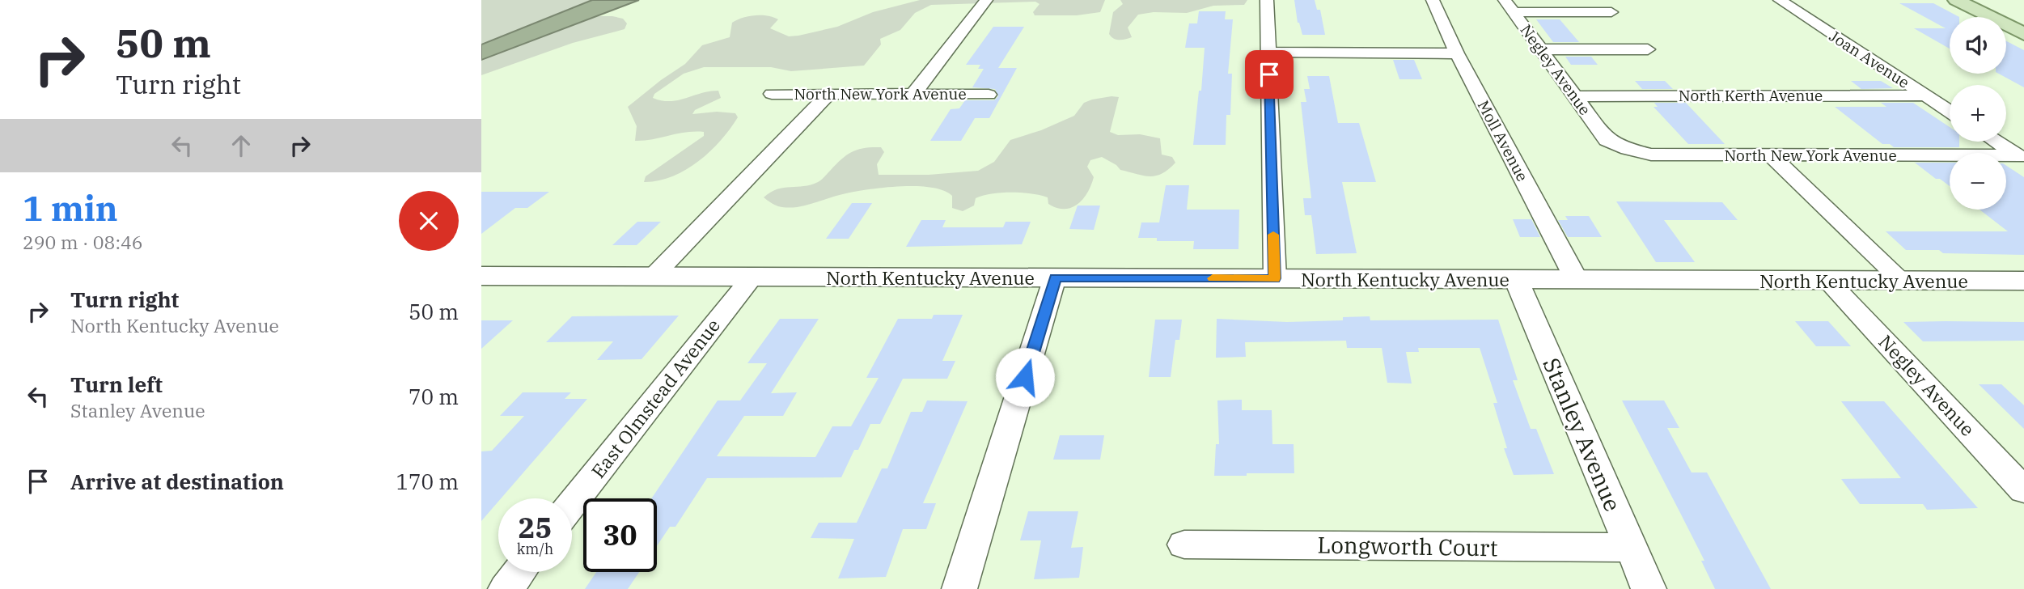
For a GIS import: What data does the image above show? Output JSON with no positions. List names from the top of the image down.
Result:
{
  "streets": {
    "street": [
      "Joan Avenue",
      "Negley Avenue",
      "North New York Avenue",
      "North Kerth Avenue",
      "Moll Avenue",
      "North Kentucky Avenue",
      "East Olmstead Avenue",
      "Stanley Avenue",
      "Longworth Court"
    ]
  },
  "crossings": [
    ["Joan Avenue", "North Kerth Avenue"],
    ["Negley Avenue", "North New York Avenue"],
    ["Negley Avenue", "North Kerth Avenue"],
    ["Negley Avenue", "North Kentucky Avenue"],
    ["Moll Avenue", "North Kentucky Avenue"],
    ["North Kentucky Avenue", "East Olmstead Avenue"],
    ["North Kentucky Avenue", "Stanley Avenue"],
    ["Stanley Avenue", "Longworth Court"]
  ],
  "page": {
    "turn": ["50 m", "Turn right"],
    "map_buttons": ["+", "−"],
    "heading": ["1 min", "290 m · 08:46"],
    "list": [
      {
        "name": "Turn right",
        "note": "North Kentucky Avenue",
        "value": "50 m"
      },
      {
        "name": "Turn left",
        "note": "Stanley Avenue",
        "value": "70 m"
      },
      {
        "name": "Arrive at destination",
        "value": "170 m"
      }
    ],
    "speed": "25 km/h",
    "limit": "30"
  }
}
